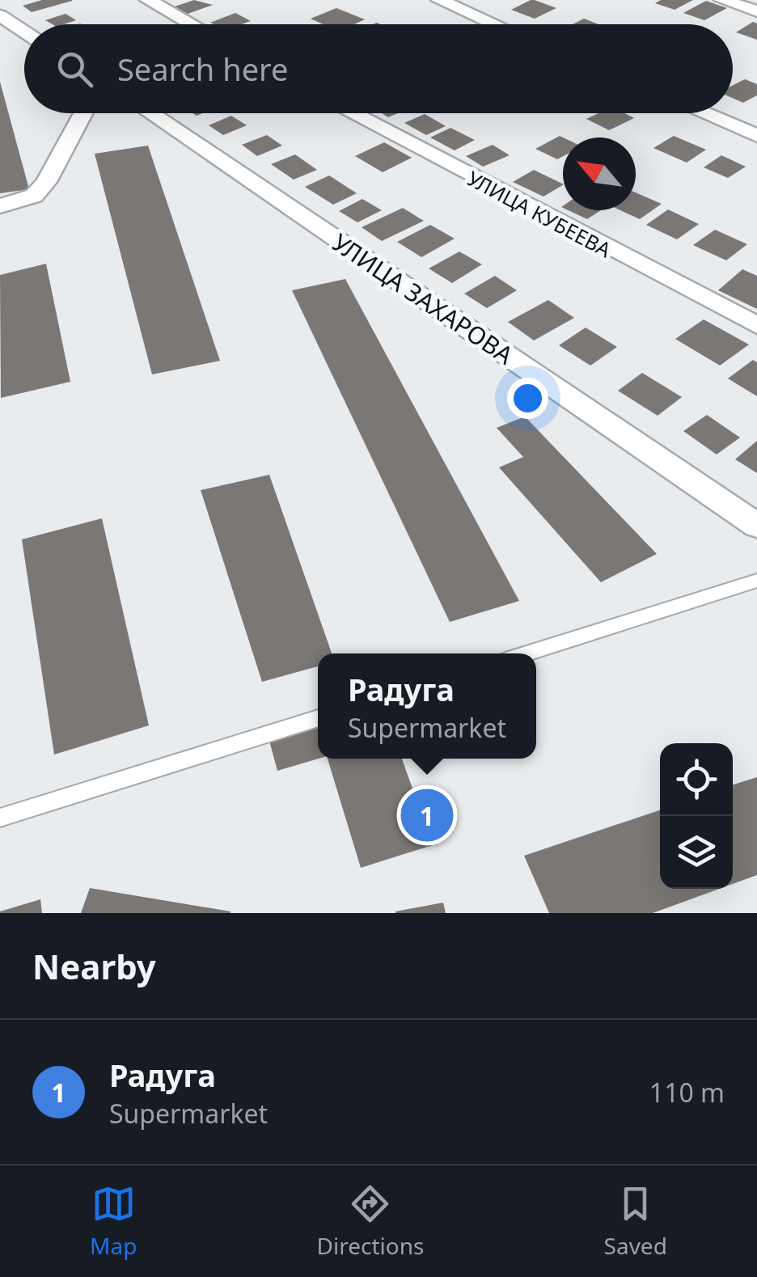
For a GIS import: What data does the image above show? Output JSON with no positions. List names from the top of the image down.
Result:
{
  "streets": {
    "street": ["УЛИЦА КУБЕЕВА", "УЛИЦА ЗАХАРОВА"]
  },
  "north": "top left",
  "page": {
    "search": "Search here",
    "popup": ["Радуга", "Supermarket"],
    "pins": "1",
    "heading": "Nearby",
    "list": [
      {
        "mark": "1",
        "name": "Радуга",
        "note": "Supermarket",
        "value": "110 m"
      }
    ],
    "nav": ["Map", "Directions", "Saved"]
  }
}
